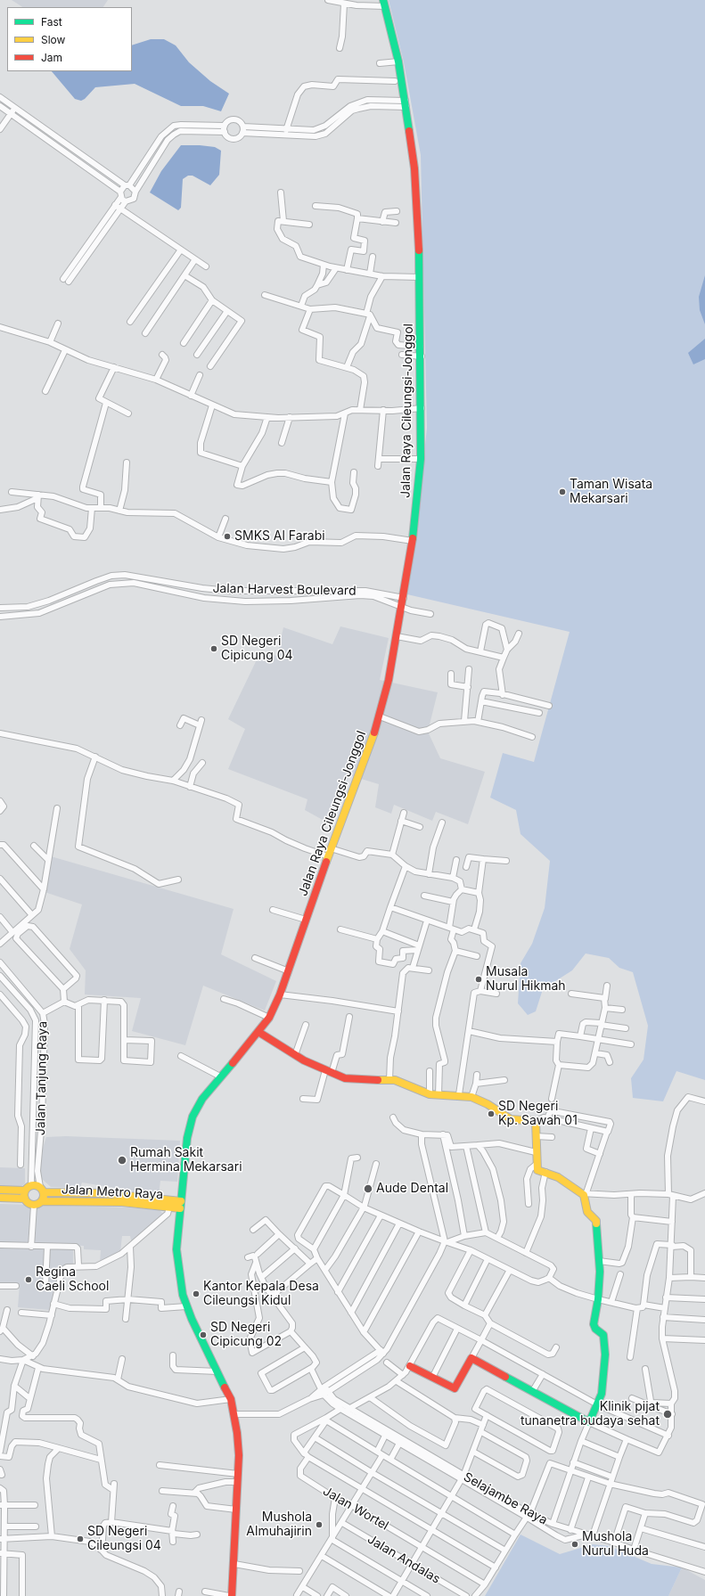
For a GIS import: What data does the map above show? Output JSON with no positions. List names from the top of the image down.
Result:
{
  "streets": {
    "main road": ["Jalan Raya Cileungsi-Jonggol", "Jalan Metro Raya"],
    "street": [
      "Jalan Harvest Boulevard",
      "Jalan Tanjung Raya",
      "Selajambe Raya",
      "Jalan Wortel",
      "Jalan Andalas"
    ]
  },
  "crossings": [
    ["Jalan Raya Cileungsi-Jonggol", "Jalan Harvest Boulevard"],
    ["Jalan Raya Cileungsi-Jonggol", "Jalan Metro Raya"],
    ["Jalan Tanjung Raya", "Jalan Metro Raya"],
    ["Selajambe Raya", "Jalan Wortel"]
  ],
  "places": [
    "Taman Wisata Mekarsari",
    "SMKS Al Farabi",
    "SD Negeri Cipicung 04",
    "Musala Nurul Hikmah",
    "SD Negeri Kp. Sawah 01",
    "Rumah Sakit Hermina Mekarsari",
    "Aude Dental",
    "Regina Caeli School",
    "Kantor Kepala Desa Cileungsi Kidul",
    "SD Negeri Cipicung 02",
    "Klinik pijat tunanetra budaya sehat",
    "Mushola Almuhajirin",
    "SD Negeri Cileungsi 04",
    "Mushola Nurul Huda"
  ],
  "legend": ["Fast", "Slow", "Jam"]
}
